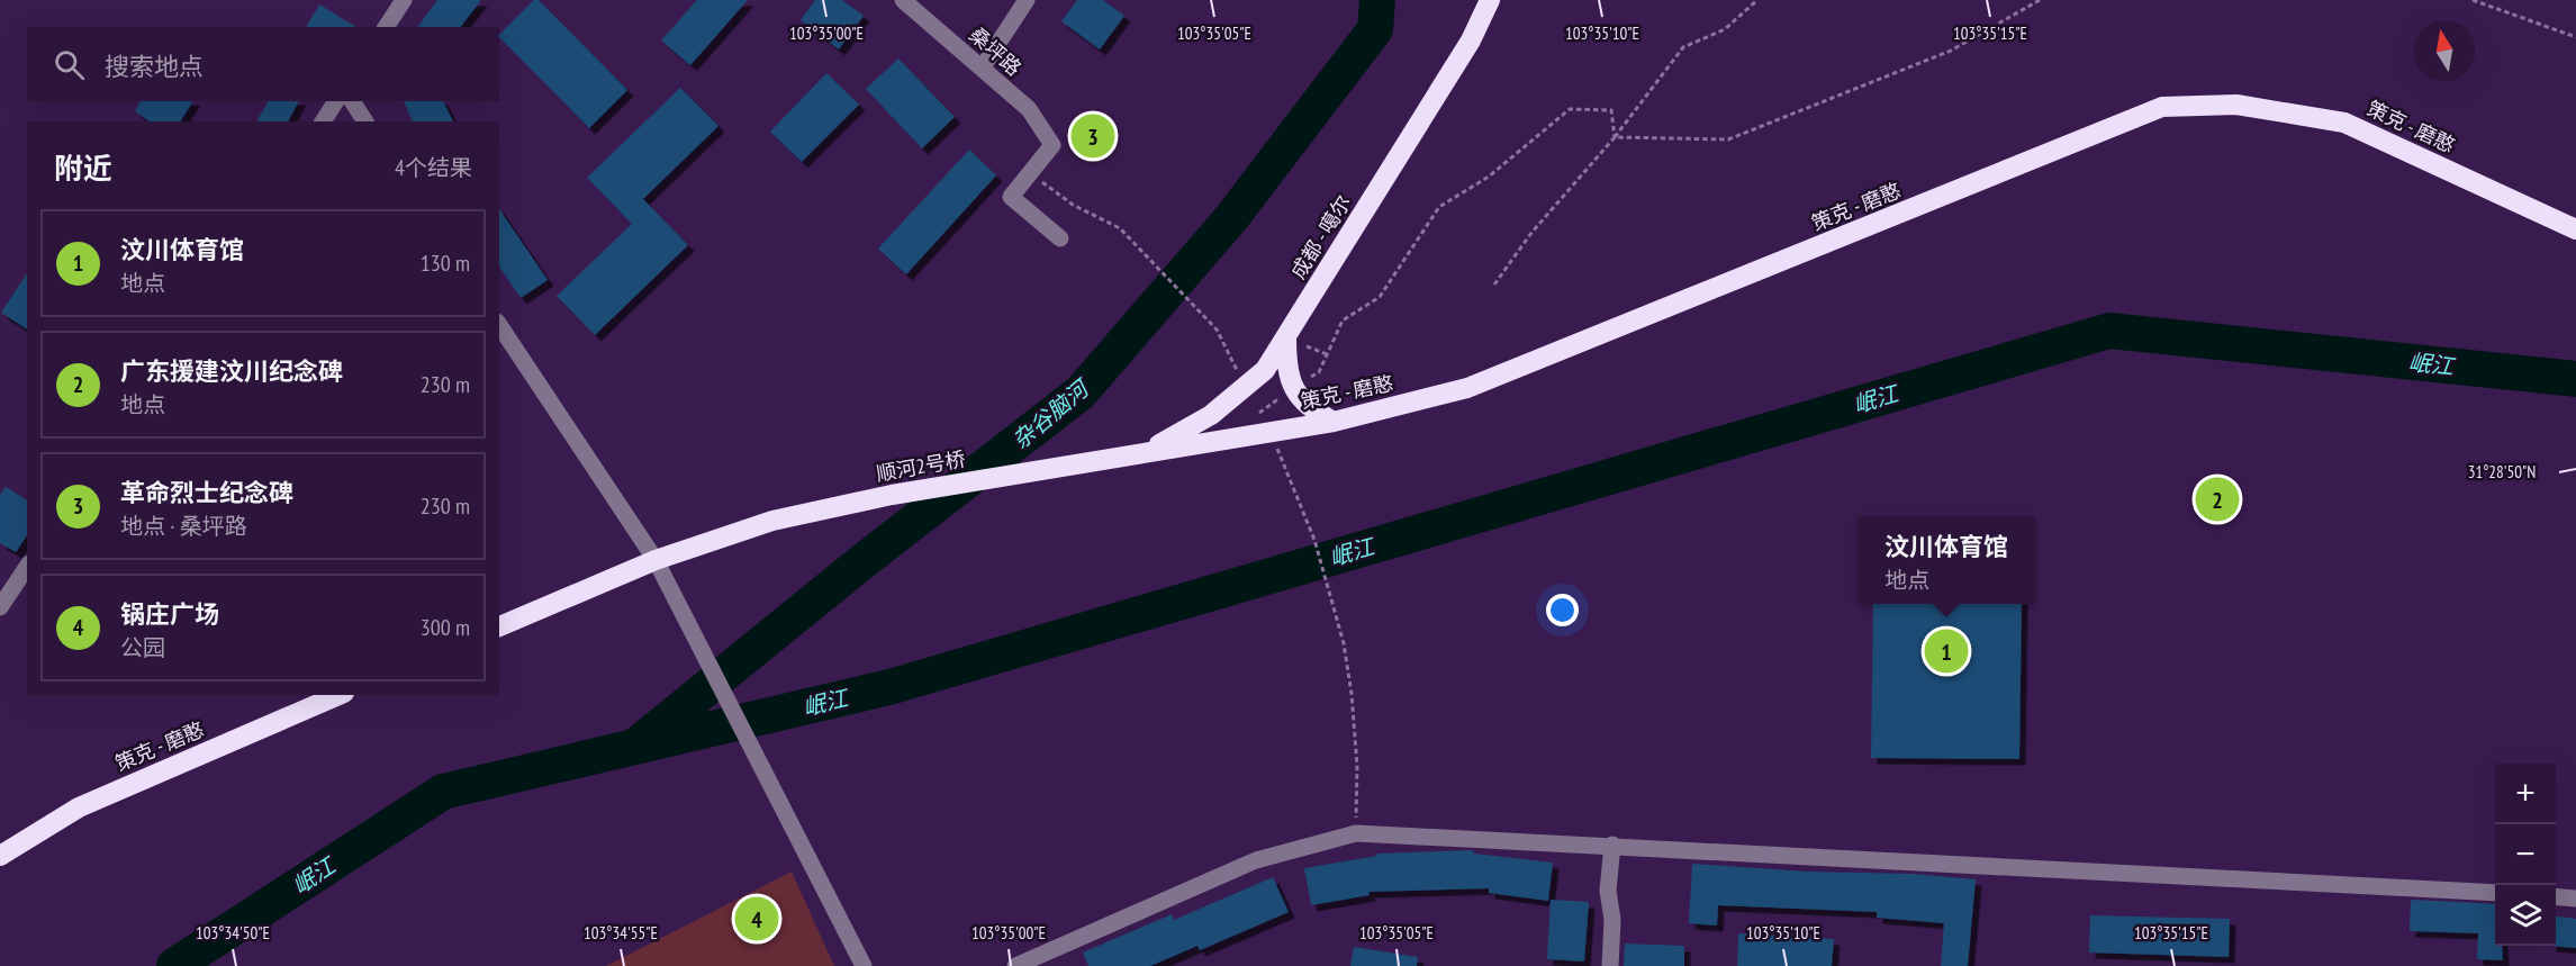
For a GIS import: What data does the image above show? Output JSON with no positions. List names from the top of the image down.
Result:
{
  "streets": {
    "highway": ["策克 - 磨憨", "成都 - 噶尔", "顺河2号桥"],
    "street": ["桑坪路"]
  },
  "crossings": [
    ["策克 - 磨憨", "成都 - 噶尔"],
    ["策克 - 磨憨", "顺河2号桥"],
    ["成都 - 噶尔", "顺河2号桥"]
  ],
  "water": ["岷江", "杂谷脑河"],
  "north": "top",
  "page": {
    "search": "搜索地点",
    "pins": [
      "3",
      "2",
      "1",
      "4"
    ],
    "heading": ["附近", "4个结果"],
    "list": [
      {
        "mark": "1",
        "name": "汶川体育馆",
        "note": "地点",
        "value": "130 m"
      },
      {
        "mark": "2",
        "name": "广东援建汶川纪念碑",
        "note": "地点",
        "value": "230 m"
      },
      {
        "mark": "3",
        "name": "革命烈士纪念碑",
        "note": "地点 · 桑坪路",
        "value": "230 m"
      },
      {
        "mark": "4",
        "name": "锅庄广场",
        "note": "公园",
        "value": "300 m"
      }
    ],
    "popup": ["汶川体育馆", "地点"],
    "map_buttons": ["+", "−"]
  },
  "coordinates": [
    "103°35'00\"E",
    "103°35'05\"E",
    "103°35'10\"E",
    "103°35'15\"E",
    "31°28'50\"N",
    "103°34'50\"E",
    "103°34'55\"E"
  ]
}
